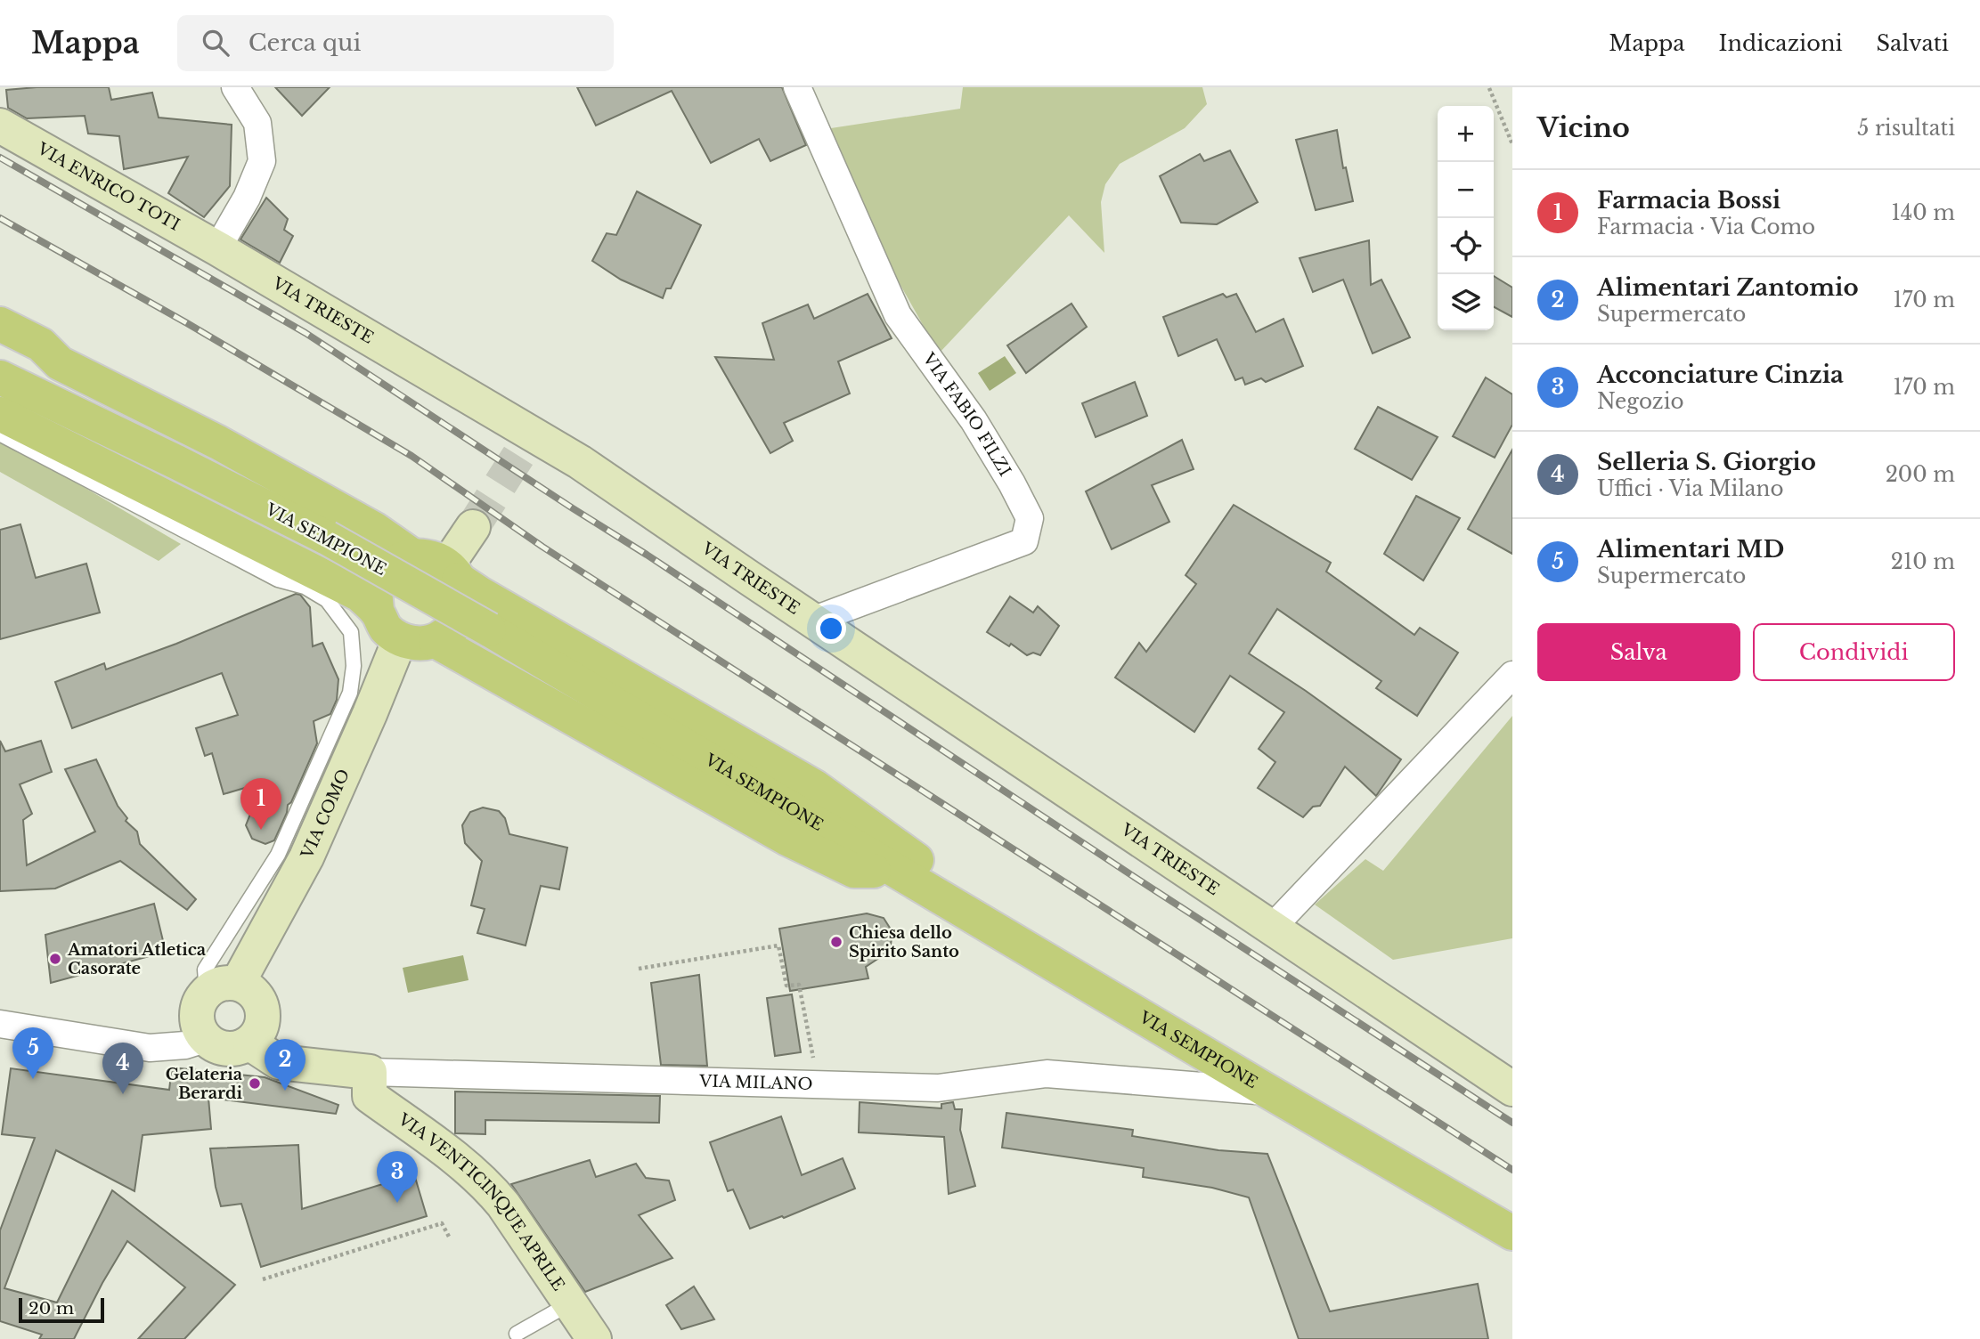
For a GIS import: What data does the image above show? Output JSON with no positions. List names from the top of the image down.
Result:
{
  "streets": {
    "main road": ["VIA SEMPIONE"],
    "street": [
      "VIA ENRICO TOTI",
      "VIA TRIESTE",
      "VIA FABIO FILZI",
      "VIA COMO",
      "VIA MILANO",
      "VIA VENTICINQUE APRILE"
    ]
  },
  "crossings": [
    ["VIA ENRICO TOTI", "VIA TRIESTE"],
    ["VIA TRIESTE", "VIA FABIO FILZI"],
    ["VIA SEMPIONE", "VIA MILANO"],
    ["VIA COMO", "VIA MILANO"],
    ["VIA MILANO", "VIA VENTICINQUE APRILE"]
  ],
  "places": ["Chiesa dello Spirito Santo", "Amatori Atletica Casorate", "Gelateria Berardi"],
  "scale_bar": "20 m",
  "page": {
    "header": "Mappa",
    "search": "Cerca qui",
    "nav": ["Mappa", "Indicazioni", "Salvati"],
    "heading": ["Vicino", "5 risultati"],
    "map_buttons": ["+", "−"],
    "list": [
      {
        "mark": "1",
        "name": "Farmacia Bossi",
        "note": "Farmacia · Via Como",
        "value": "140 m"
      },
      {
        "mark": "2",
        "name": "Alimentari Zantomio",
        "note": "Supermercato",
        "value": "170 m"
      },
      {
        "mark": "3",
        "name": "Acconciature Cinzia",
        "note": "Negozio",
        "value": "170 m"
      },
      {
        "mark": "4",
        "name": "Selleria S. Giorgio",
        "note": "Uffici · Via Milano",
        "value": "200 m"
      },
      {
        "mark": "5",
        "name": "Alimentari MD",
        "note": "Supermercato",
        "value": "210 m"
      }
    ],
    "buttons": ["Salva", "Condividi"],
    "pins": [
      "1",
      "5",
      "2",
      "4",
      "3"
    ],
    "scale": "20 m"
  }
}
